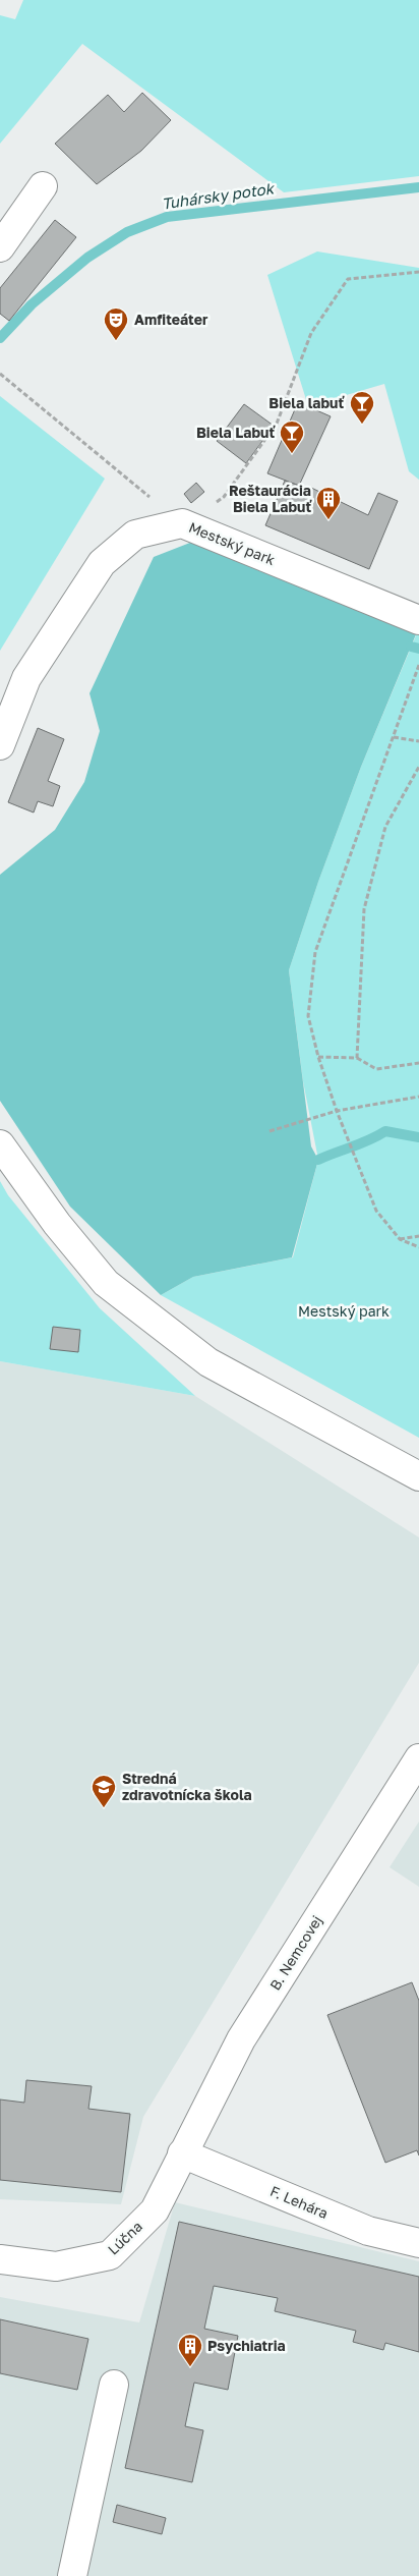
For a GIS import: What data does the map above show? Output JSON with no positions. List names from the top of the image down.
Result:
{
  "streets": {
    "street": [
      "Mestský park",
      "B. Nemcovej",
      "F. Lehára",
      "Lúčna"
    ]
  },
  "crossings": [
    ["B. Nemcovej", "F. Lehára"],
    ["B. Nemcovej", "Lúčna"],
    ["F. Lehára", "Lúčna"]
  ],
  "water": ["Tuhársky potok"],
  "parks": ["Mestský park"],
  "places": {
    "theatre": ["Amfiteáter"],
    "bar": ["Biela labuť", "Biela Labuť"],
    "building": ["Reštaurácia Biela Labuť", "Psychiatria"],
    "school or university": ["Stredná zdravotnícka škola"]
  }
}
